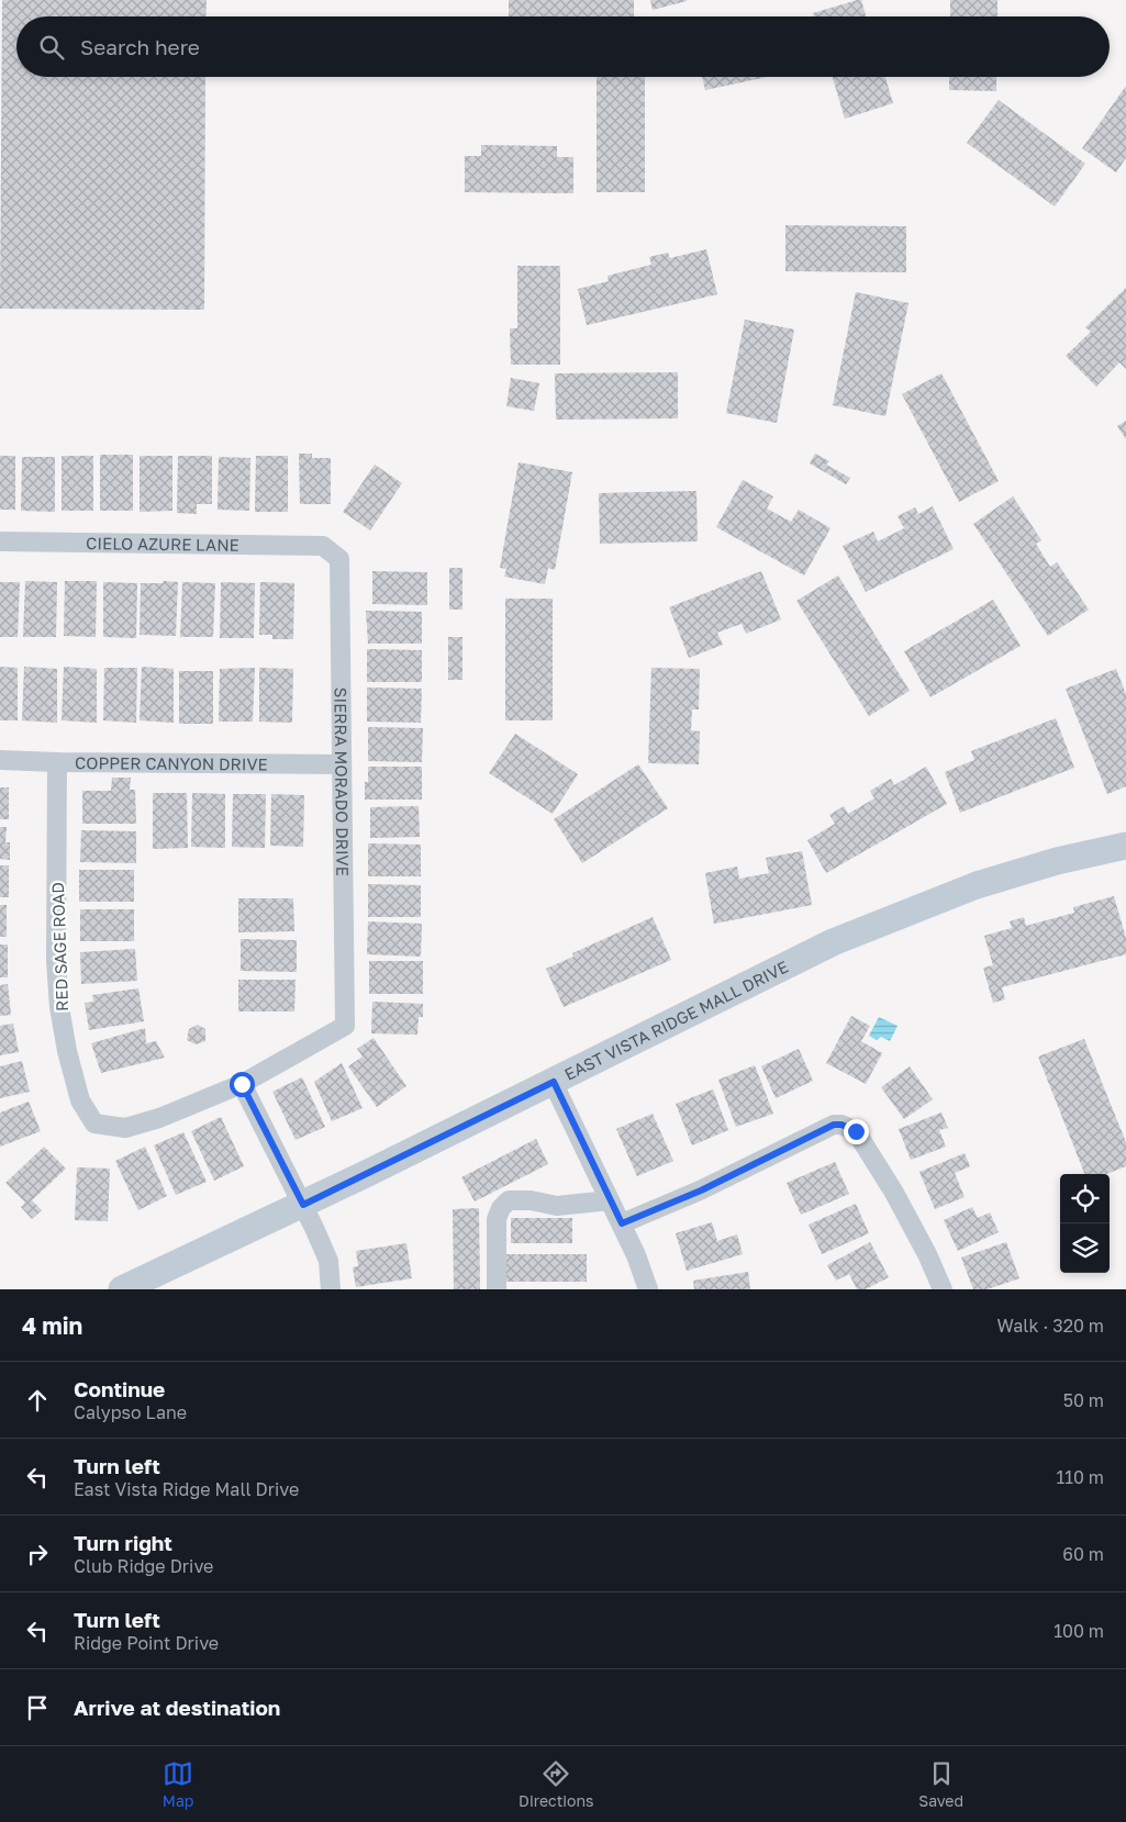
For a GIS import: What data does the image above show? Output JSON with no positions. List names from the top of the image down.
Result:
{
  "streets": {
    "main road": ["EAST VISTA RIDGE MALL DRIVE"],
    "street": [
      "CIELO AZURE LANE",
      "COPPER CANYON DRIVE",
      "SIERRA MORADO DRIVE",
      "RED SAGE ROAD"
    ]
  },
  "crossings": [
    ["CIELO AZURE LANE", "SIERRA MORADO DRIVE"],
    ["COPPER CANYON DRIVE", "SIERRA MORADO DRIVE"],
    ["COPPER CANYON DRIVE", "RED SAGE ROAD"],
    ["SIERRA MORADO DRIVE", "RED SAGE ROAD"]
  ],
  "page": {
    "search": "Search here",
    "heading": ["4 min", "Walk · 320 m"],
    "list": [
      ["Continue", "Calypso Lane", "50 m"],
      ["Turn left", "East Vista Ridge Mall Drive", "110 m"],
      ["Turn right", "Club Ridge Drive", "60 m"],
      ["Turn left", "Ridge Point Drive", "100 m"],
      "Arrive at destination"
    ],
    "nav": ["Map", "Directions", "Saved"]
  }
}
